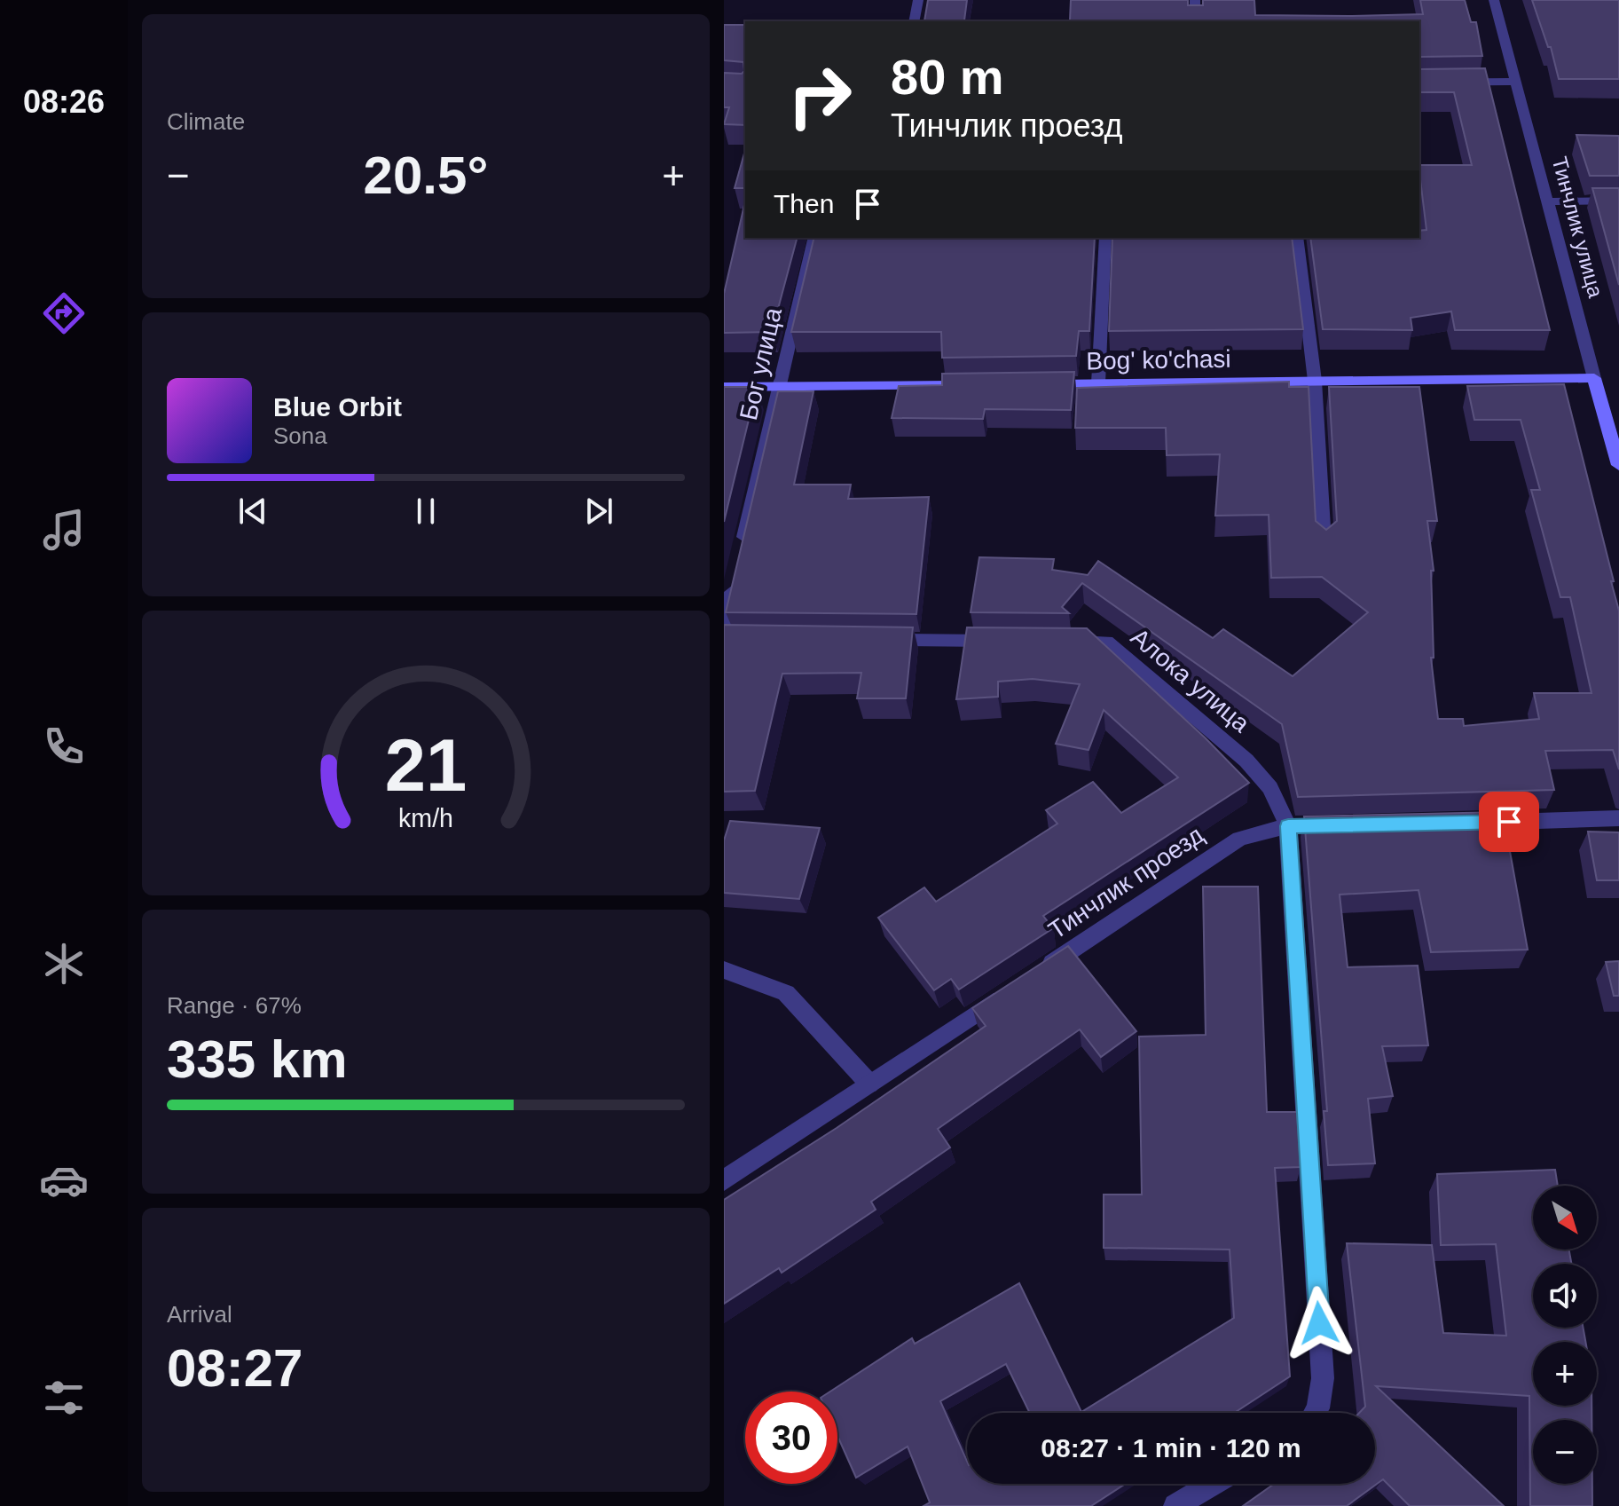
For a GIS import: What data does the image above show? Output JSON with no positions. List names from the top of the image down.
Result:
{
  "streets": {
    "street": [
      "Тинчлик улица",
      "Bog' ko'chasi",
      "Бог улица",
      "Алока улица",
      "Тинчлик проезд"
    ]
  },
  "crossings": [
    ["Тинчлик улица", "Bog' ko'chasi"],
    ["Алока улица", "Тинчлик проезд"]
  ],
  "north": "bottom right",
  "page": {
    "tabs": "08:26",
    "tile": [
      "Climate",
      ["Range · 67%", "335 km"],
      ["Arrival", "08:27"]
    ],
    "turn": ["80 m", "Тинчлик проезд"],
    "heat": ["−", "20.5°", "+"],
    "then": "Then",
    "song": ["Blue Orbit", "Sona"],
    "map_buttons": ["+", "−"],
    "limit": "30",
    "trip": "08:27 · 1 min · 120 m",
    "gauge": ["21", "km/h"]
  }
}
